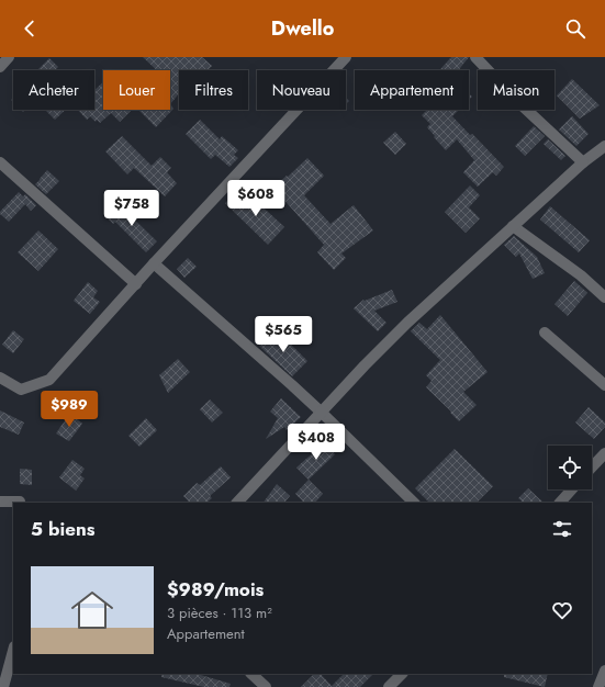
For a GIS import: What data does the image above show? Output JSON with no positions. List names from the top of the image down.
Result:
{
  "page": {
    "header": "Dwello",
    "chip": [
      "Acheter",
      "Louer",
      "Filtres",
      "Nouveau",
      "Appartement",
      "Maison"
    ],
    "price": [
      "$608",
      "$758",
      "$565",
      "$989",
      "$408"
    ],
    "heading": "5 biens",
    "list": [
      {
        "name": "$989/mois",
        "note": "3 pièces · 113 m² · Appartement"
      }
    ]
  }
}
